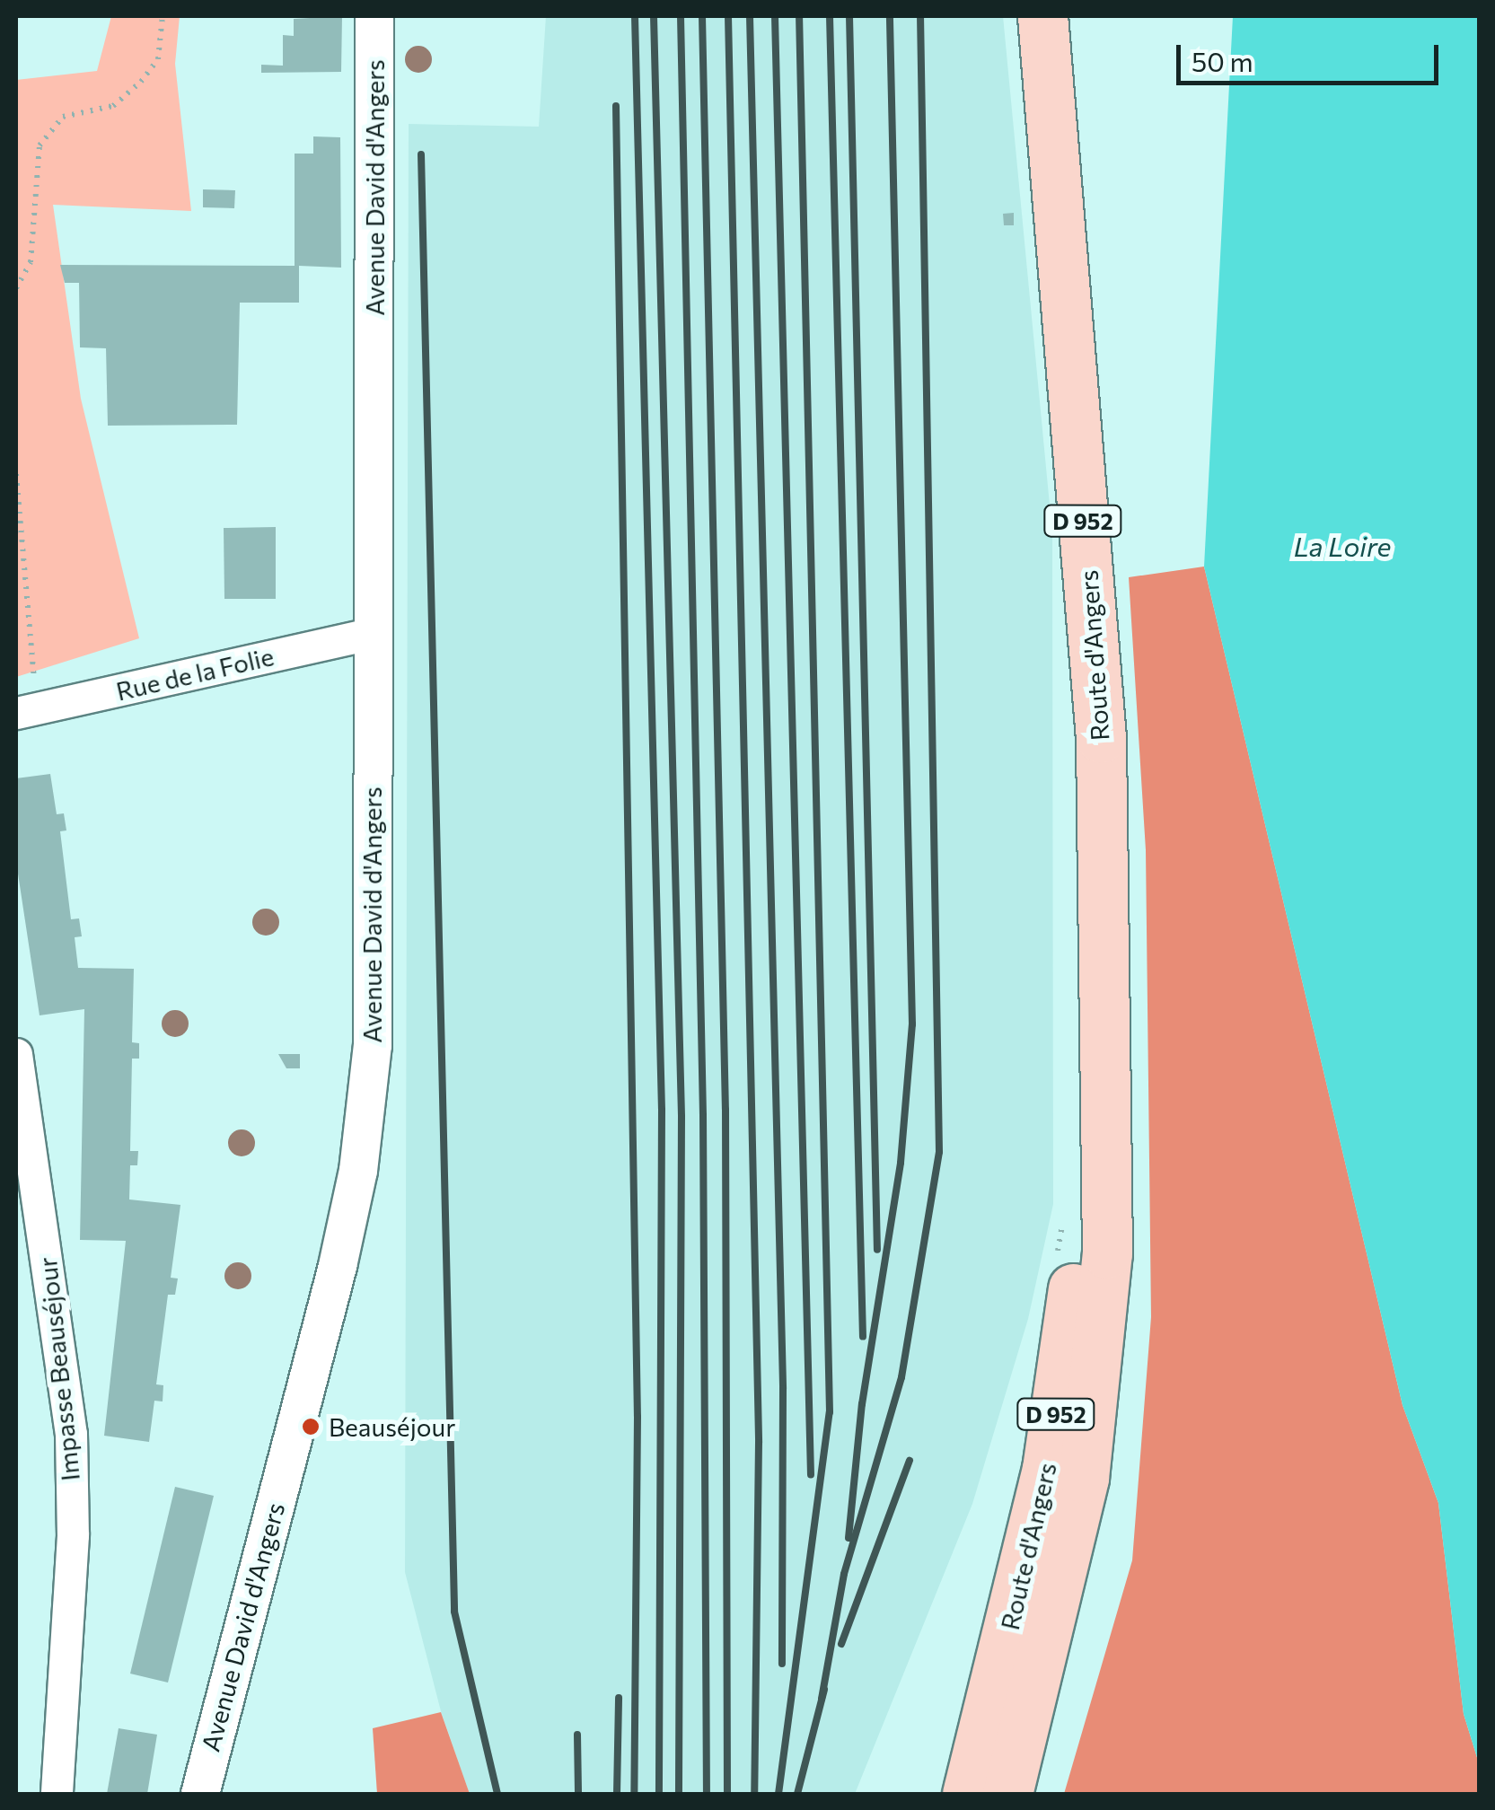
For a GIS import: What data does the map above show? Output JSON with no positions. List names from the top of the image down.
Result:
{
  "streets": {
    "main road": ["D 952", "Route d'Angers"],
    "street": ["Avenue David d'Angers", "Rue de la Folie", "Impasse Beauséjour"]
  },
  "crossings": [
    ["Avenue David d'Angers", "Rue de la Folie"]
  ],
  "water": ["La Loire"],
  "places": ["Beauséjour"],
  "scale_bar": "50 m"
}
